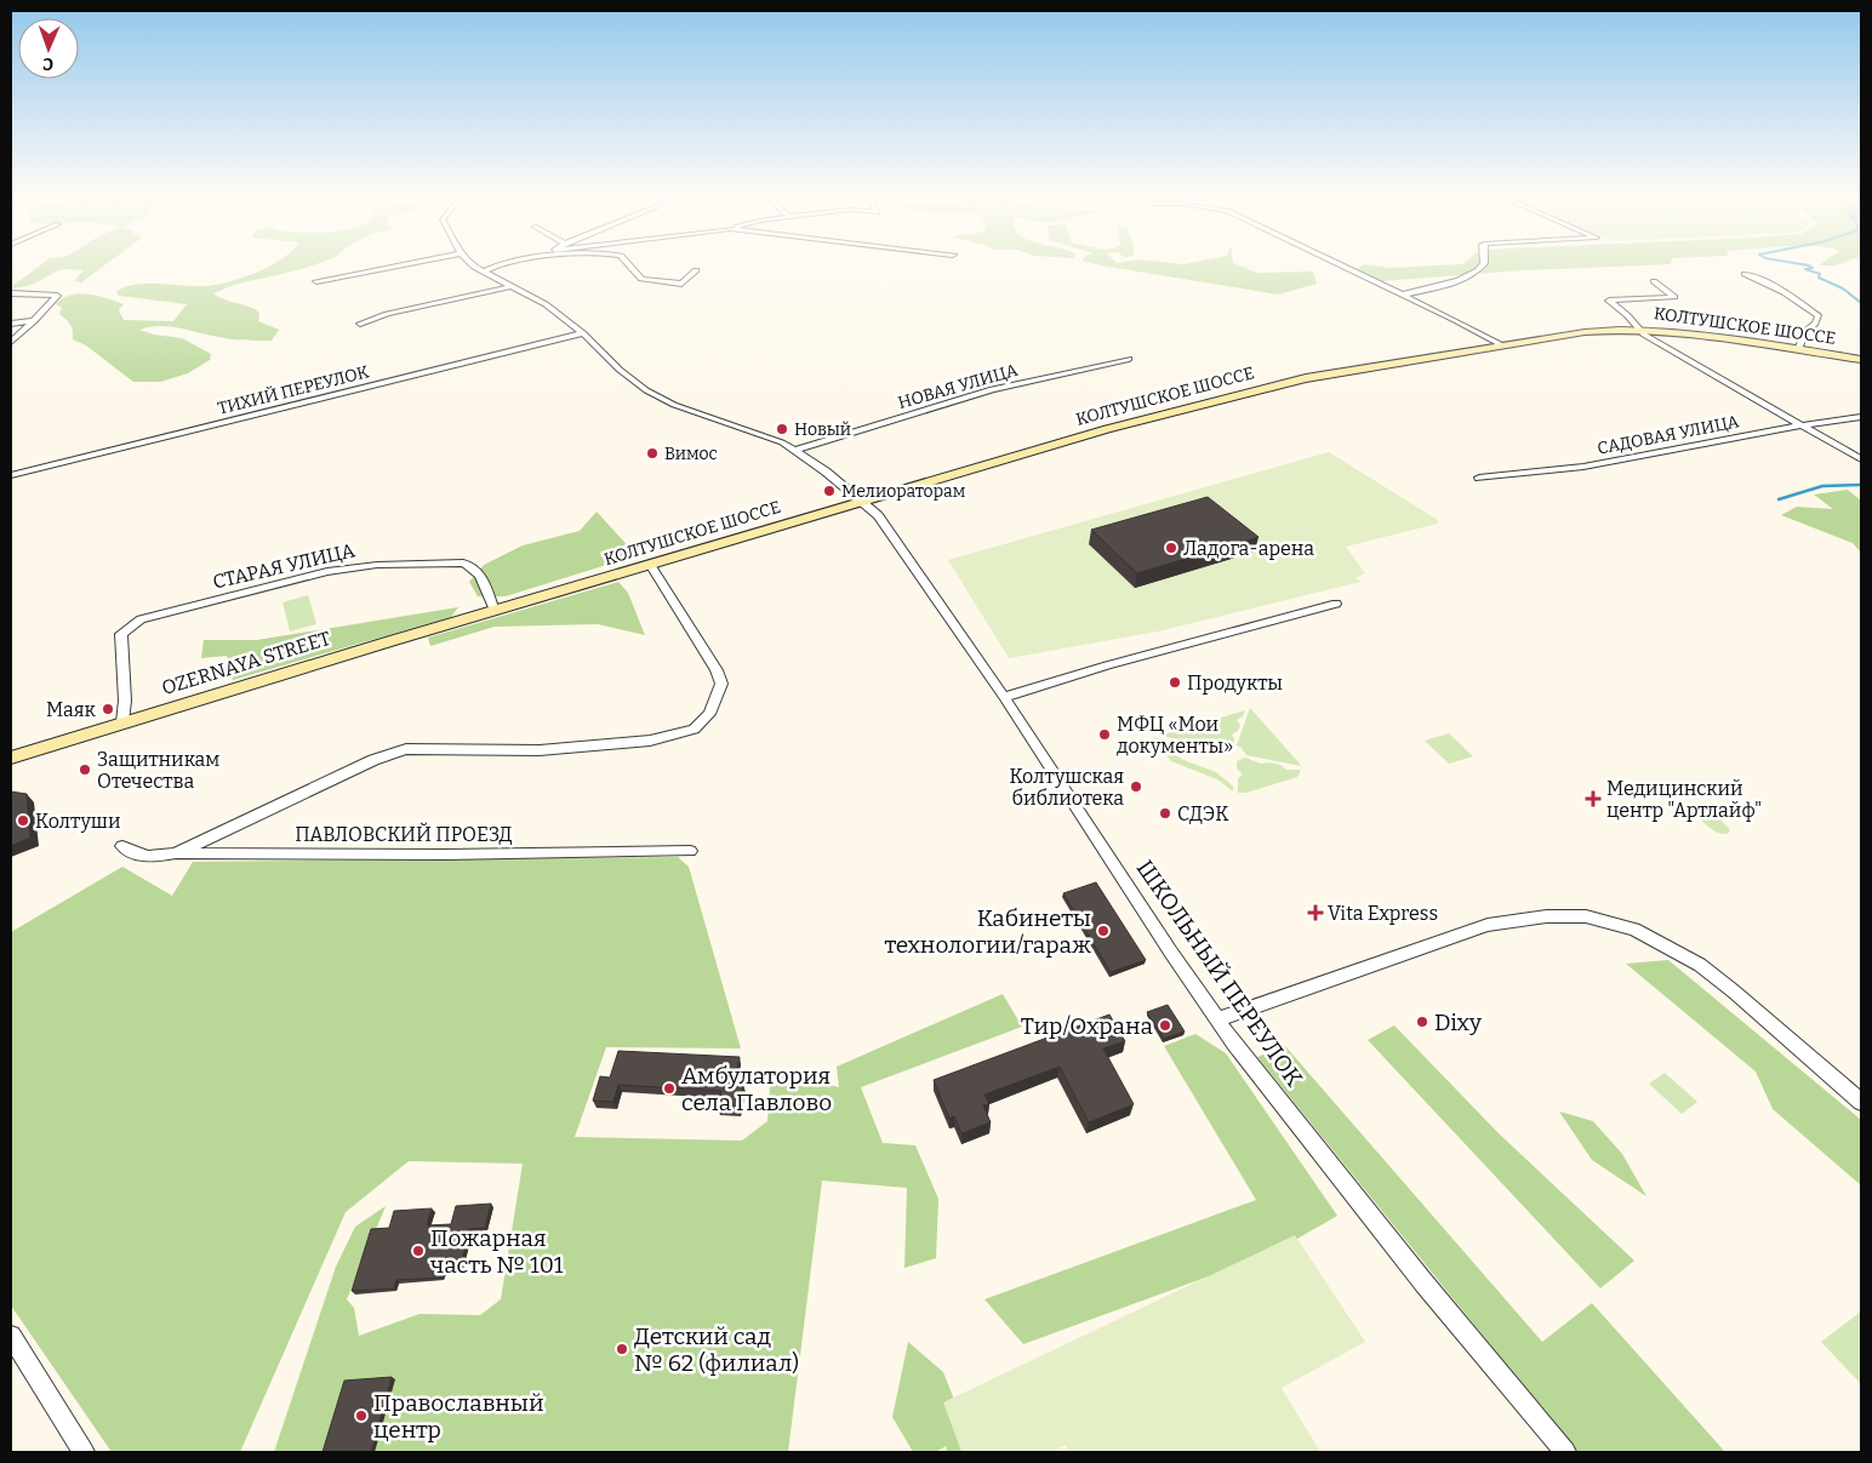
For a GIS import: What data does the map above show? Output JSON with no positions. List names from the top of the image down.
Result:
{
  "streets": {
    "main road": ["КОЛТУШСКОЕ ШОССЕ", "OZERNAYA STREET"],
    "street": [
      "НОВАЯ УЛИЦА",
      "ТИХИЙ ПЕРЕУЛОК",
      "САДОВАЯ УЛИЦА",
      "СТАРАЯ УЛИЦА",
      "ПАВЛОВСКИЙ ПРОЕЗД",
      "ШКОЛЬНЫЙ ПЕРЕУЛОК"
    ]
  },
  "crossings": [
    ["КОЛТУШСКОЕ ШОССЕ", "СТАРАЯ УЛИЦА"],
    ["КОЛТУШСКОЕ ШОССЕ", "OZERNAYA STREET"],
    ["КОЛТУШСКОЕ ШОССЕ", "ШКОЛЬНЫЙ ПЕРЕУЛОК"],
    ["НОВАЯ УЛИЦА", "ШКОЛЬНЫЙ ПЕРЕУЛОК"],
    ["ТИХИЙ ПЕРЕУЛОК", "ШКОЛЬНЫЙ ПЕРЕУЛОК"],
    ["СТАРАЯ УЛИЦА", "OZERNAYA STREET"]
  ],
  "places": {
    "other": [
      "Новый",
      "Вимос",
      "Мелиораторам",
      "Ладога-арена",
      "Продукты",
      "Маяк",
      "МФЦ «Мои документы»",
      "Защитникам Отечества",
      "Колтушская библиотека",
      "СДЭК",
      "Колтуши",
      "Кабинеты технологии/гараж",
      "Dixy",
      "Тир/Охрана",
      "Амбулатория села Павлово",
      "Пожарная часть № 101",
      "Детский сад № 62 (филиал)",
      "Православный центр"
    ],
    "health": ["Медицинский центр \"Артлайф\"", "Vita Express"]
  },
  "north": "bottom"
}
